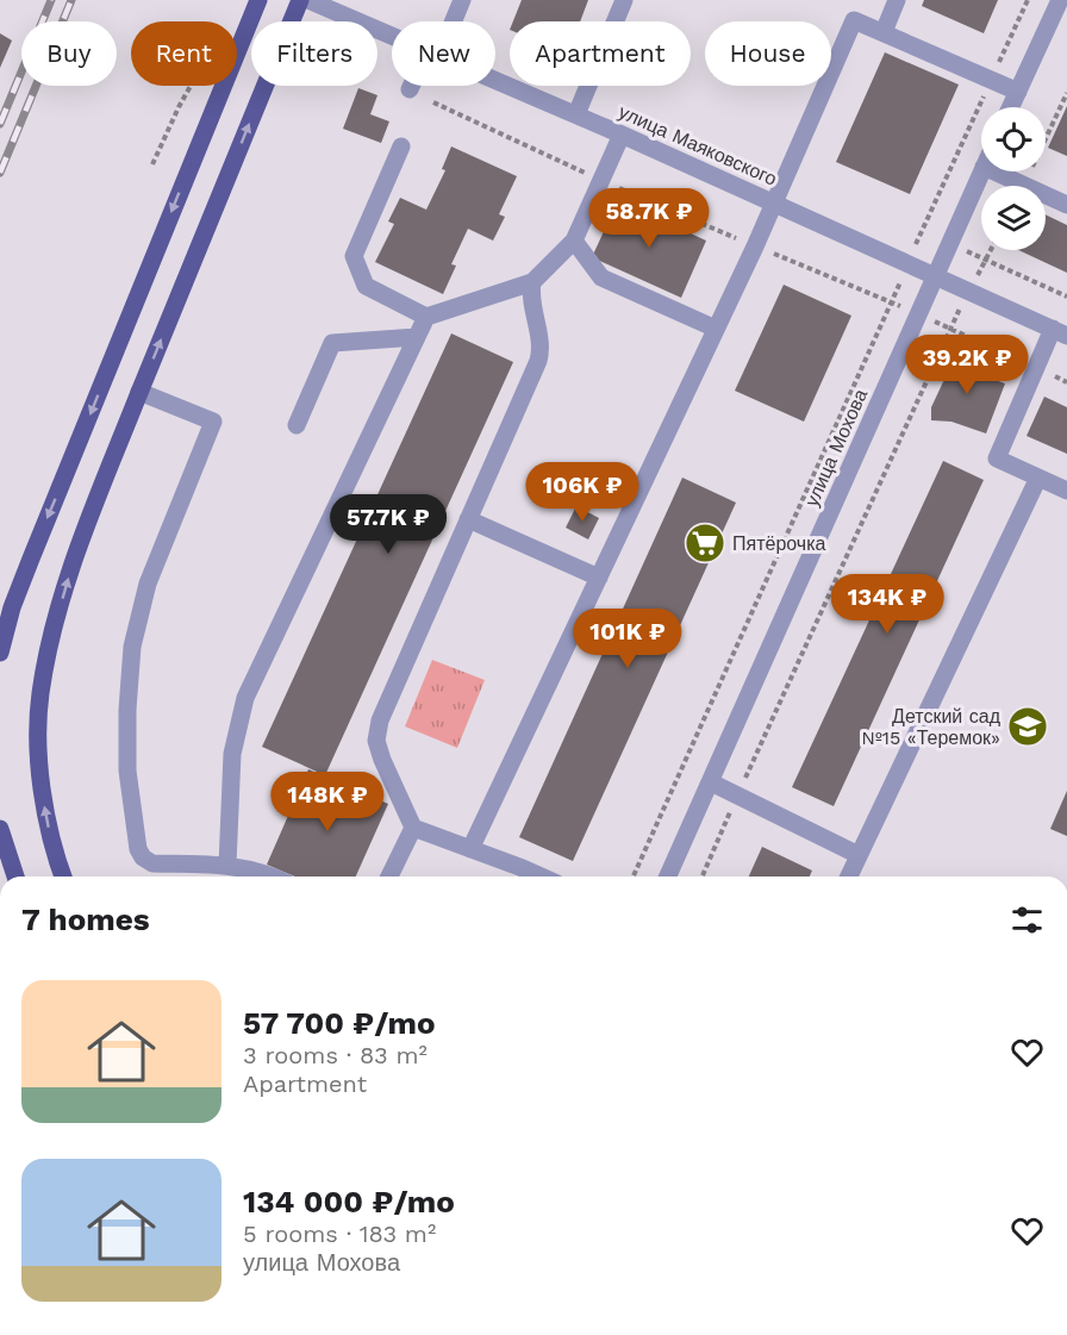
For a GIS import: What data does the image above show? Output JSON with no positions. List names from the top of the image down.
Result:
{
  "streets": {
    "street": ["улица Маяковского", "улица Мохова"]
  },
  "crossings": [
    ["улица Маяковского", "улица Мохова"]
  ],
  "places": {
    "supermarket": ["Пятёрочка"],
    "school or university": ["Детский сад №15 «Теремок»"]
  },
  "page": {
    "chip": [
      "Buy",
      "Rent",
      "Filters",
      "New",
      "Apartment",
      "House"
    ],
    "price": [
      "58.7K ₽",
      "39.2K ₽",
      "106K ₽",
      "57.7K ₽",
      "134K ₽",
      "101K ₽",
      "148K ₽"
    ],
    "heading": "7 homes",
    "list": [
      {
        "name": "57 700 ₽/mo",
        "note": "3 rooms · 83 m² · Apartment"
      },
      {
        "name": "134 000 ₽/mo",
        "note": "5 rooms · 183 m² · улица Мохова"
      }
    ]
  }
}
